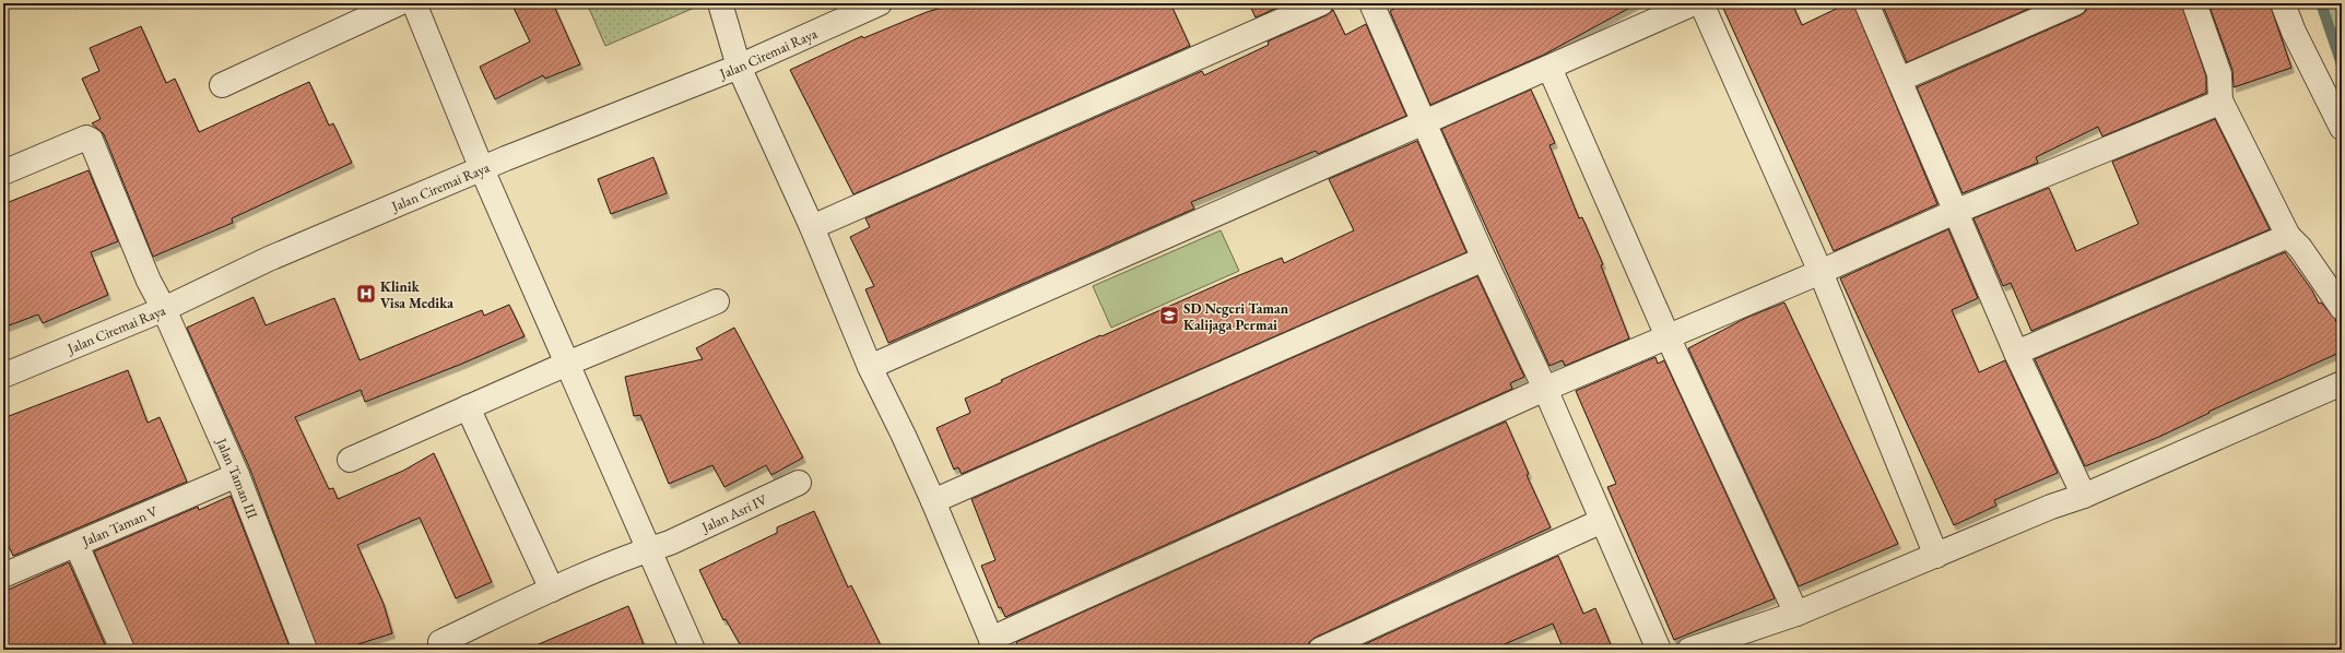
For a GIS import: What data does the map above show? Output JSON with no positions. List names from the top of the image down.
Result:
{
  "streets": {
    "street": [
      "Jalan Ciremai Raya",
      "Jalan Taman III",
      "Jalan Asri IV",
      "Jalan Taman V"
    ]
  },
  "crossings": [
    ["Jalan Ciremai Raya", "Jalan Taman III"],
    ["Jalan Taman III", "Jalan Taman V"]
  ],
  "places": {
    "hospital": ["Klinik Visa Medika"],
    "school or university": ["SD Negeri Taman Kalijaga Permai"]
  }
}
